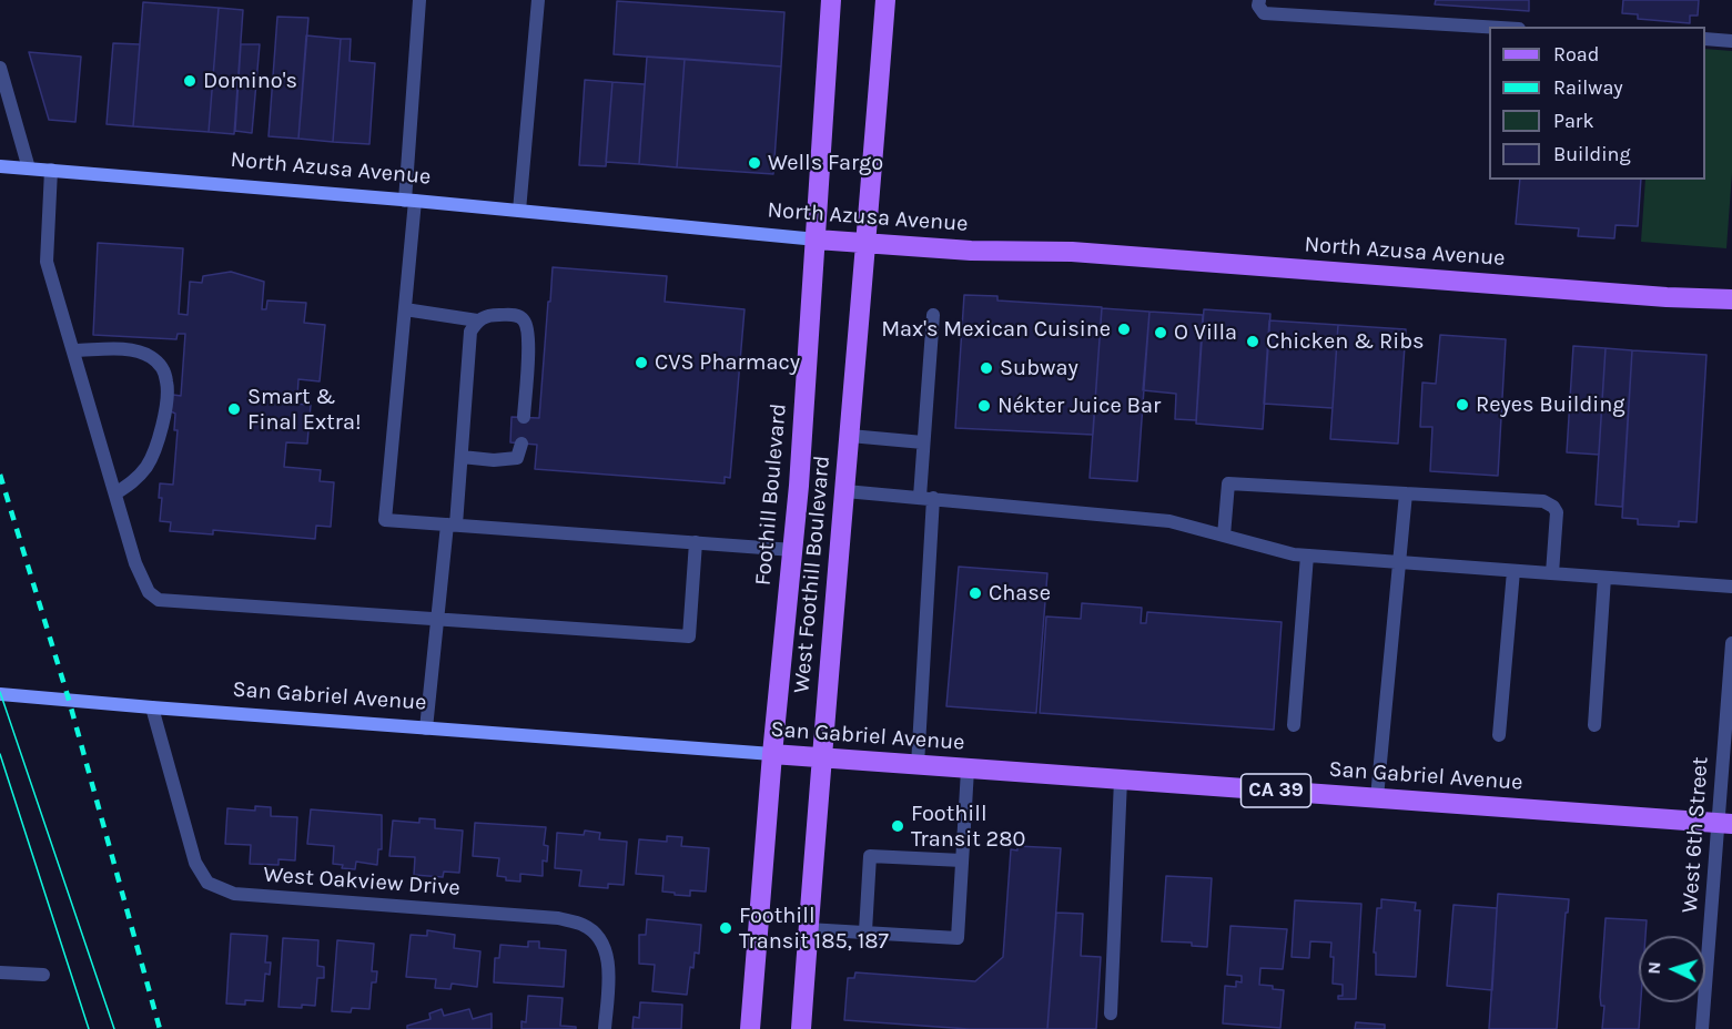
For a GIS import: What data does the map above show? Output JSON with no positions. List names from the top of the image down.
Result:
{
  "streets": {
    "main road": [
      "North Azusa Avenue",
      "Foothill Boulevard",
      "West Foothill Boulevard",
      "San Gabriel Avenue",
      "CA 39"
    ],
    "street": ["West 6th Street", "West Oakview Drive"]
  },
  "crossings": [
    ["North Azusa Avenue", "Foothill Boulevard"],
    ["North Azusa Avenue", "West Foothill Boulevard"],
    ["Foothill Boulevard", "San Gabriel Avenue"],
    ["West Foothill Boulevard", "San Gabriel Avenue"],
    ["San Gabriel Avenue", "West 6th Street"],
    ["San Gabriel Avenue", "West Oakview Drive"]
  ],
  "places": [
    "Domino's",
    "Wells Fargo",
    "Max's Mexican Cuisine",
    "O Villa",
    "Chicken & Ribs",
    "CVS Pharmacy",
    "Subway",
    "Reyes Building",
    "Nékter Juice Bar",
    "Smart & Final Extra!",
    "Chase",
    "Foothill Transit 280",
    "Foothill Transit 185, 187"
  ],
  "legend": [
    "Road",
    "Railway",
    "Park",
    "Building"
  ],
  "north": "left"
}
